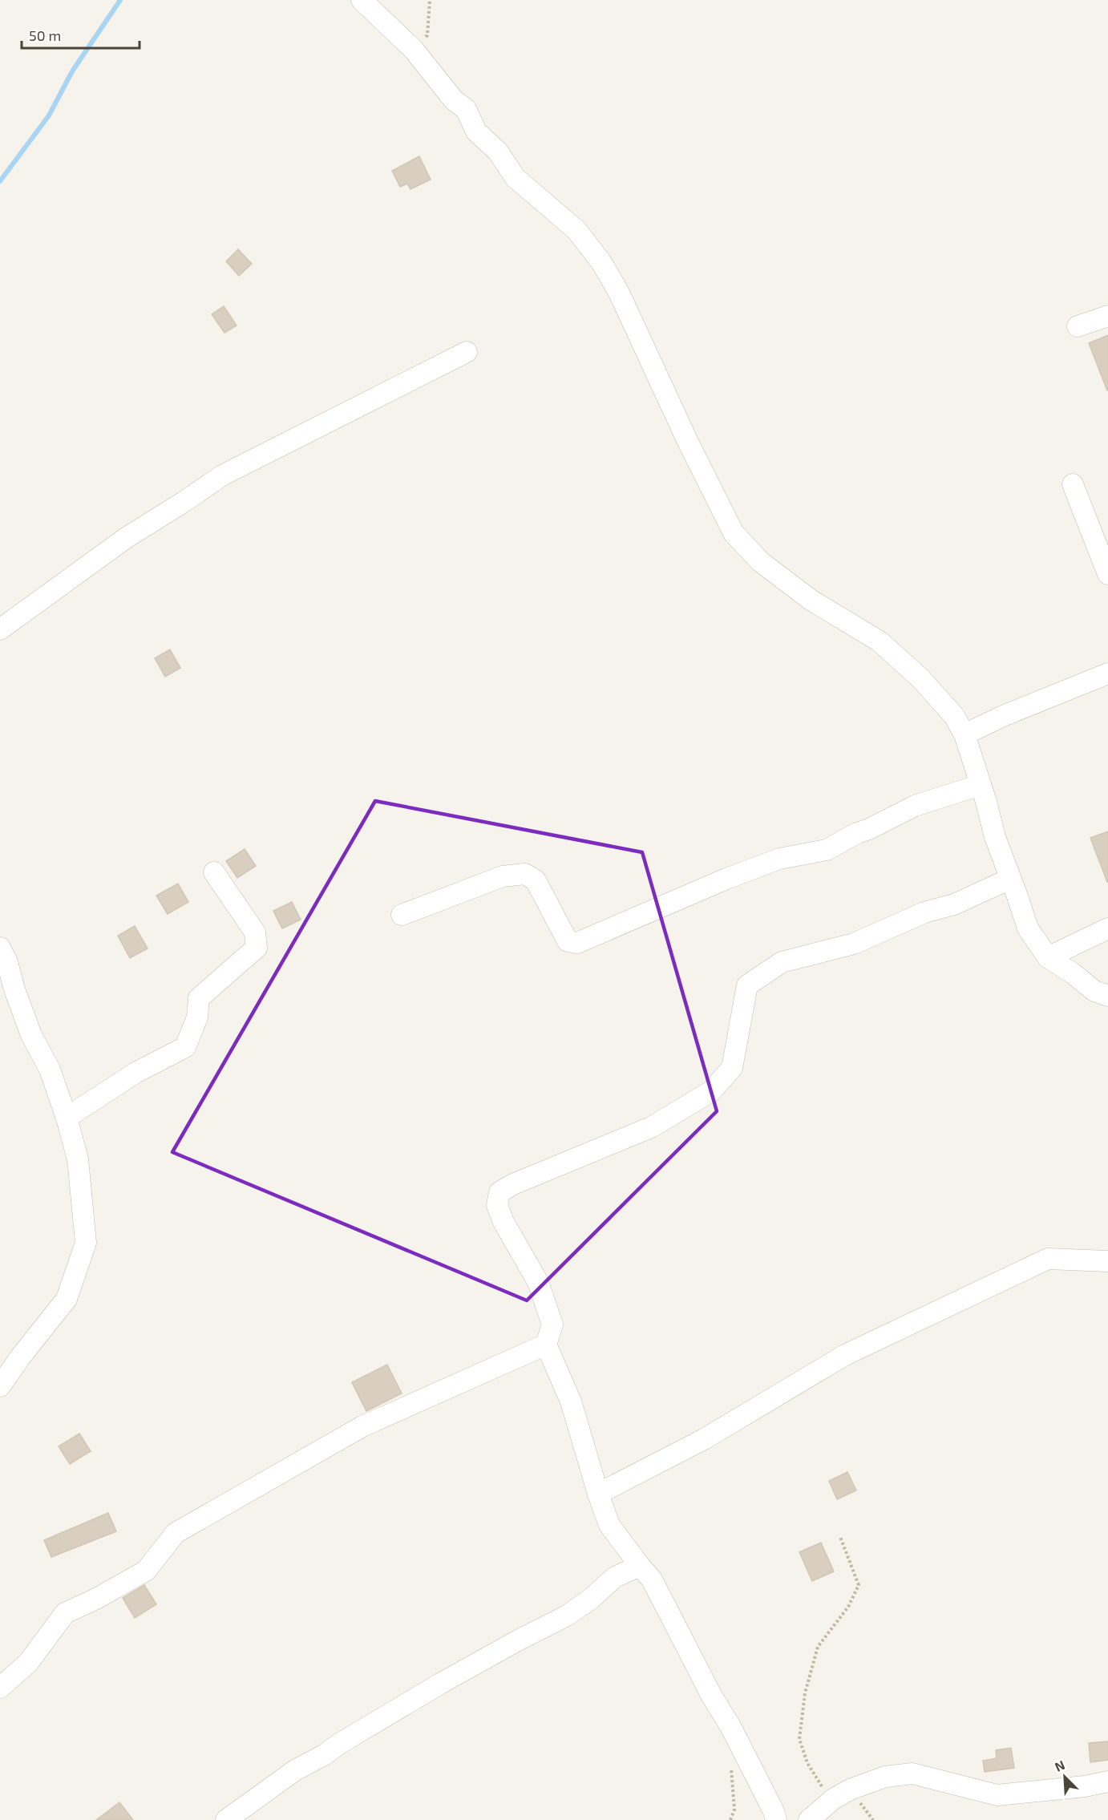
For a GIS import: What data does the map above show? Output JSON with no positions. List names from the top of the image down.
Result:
{
  "scale_bar": "50 m",
  "north": "top left"
}
